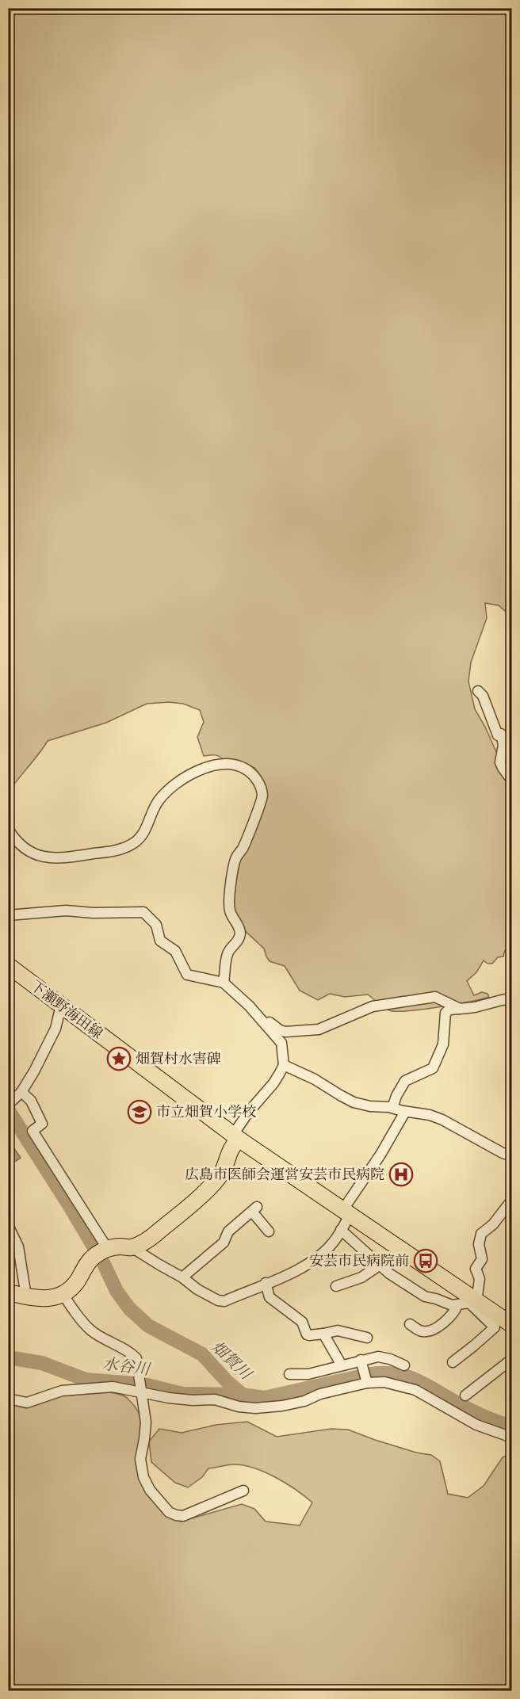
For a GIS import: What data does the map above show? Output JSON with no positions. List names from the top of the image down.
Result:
{
  "streets": {
    "main road": ["下瀬野海田線"]
  },
  "water": ["畑賀川", "水谷川"],
  "places": {
    "place": ["畑賀村水害碑"],
    "school or university": ["市立畑賀小学校"],
    "hospital": ["広島市医師会運営安芸市民病院"],
    "bus stop": ["安芸市民病院前"]
  }
}
